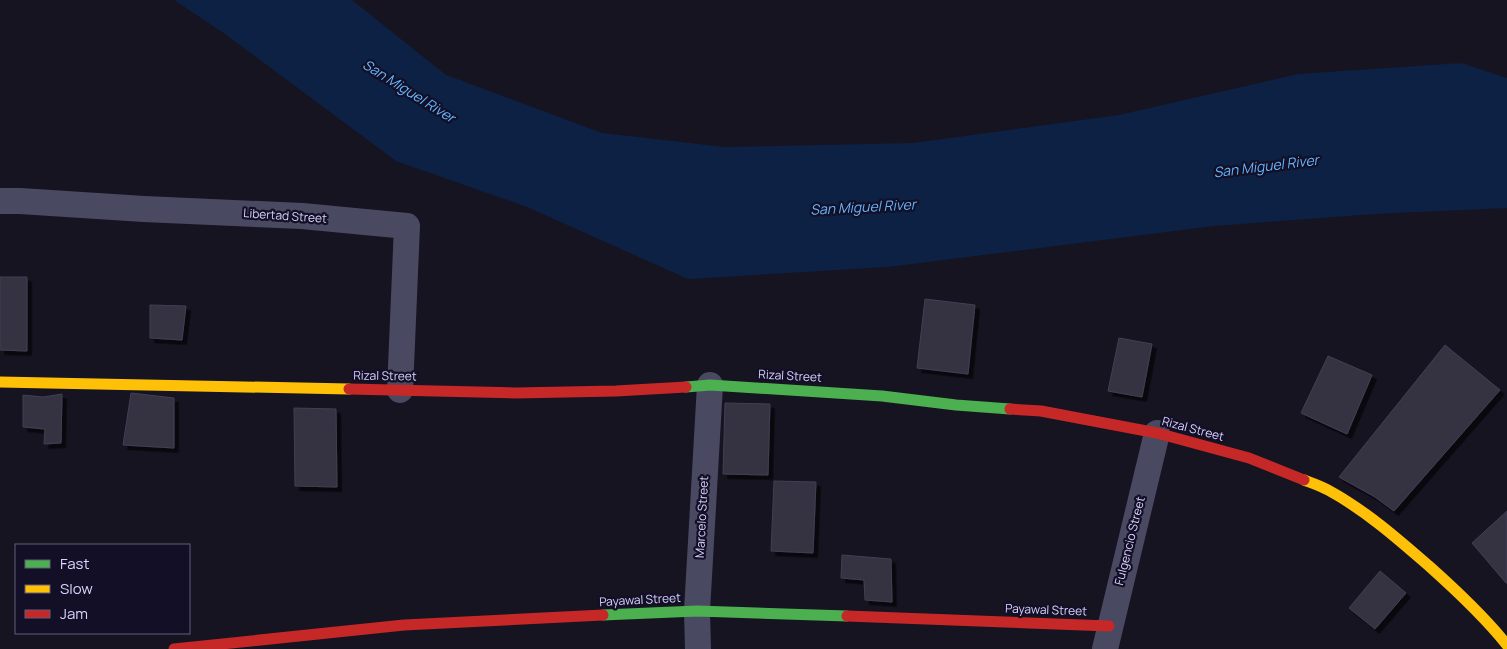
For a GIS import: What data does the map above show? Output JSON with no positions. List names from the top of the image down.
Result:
{
  "streets": {
    "main road": ["Rizal Street", "Payawal Street"],
    "street": ["Libertad Street", "Marcelo Street", "Fulgencio Street"]
  },
  "crossings": [
    ["Libertad Street", "Rizal Street"],
    ["Rizal Street", "Marcelo Street"],
    ["Rizal Street", "Fulgencio Street"],
    ["Marcelo Street", "Payawal Street"],
    ["Fulgencio Street", "Payawal Street"]
  ],
  "water": ["San Miguel River"],
  "legend": ["Fast", "Slow", "Jam"]
}
